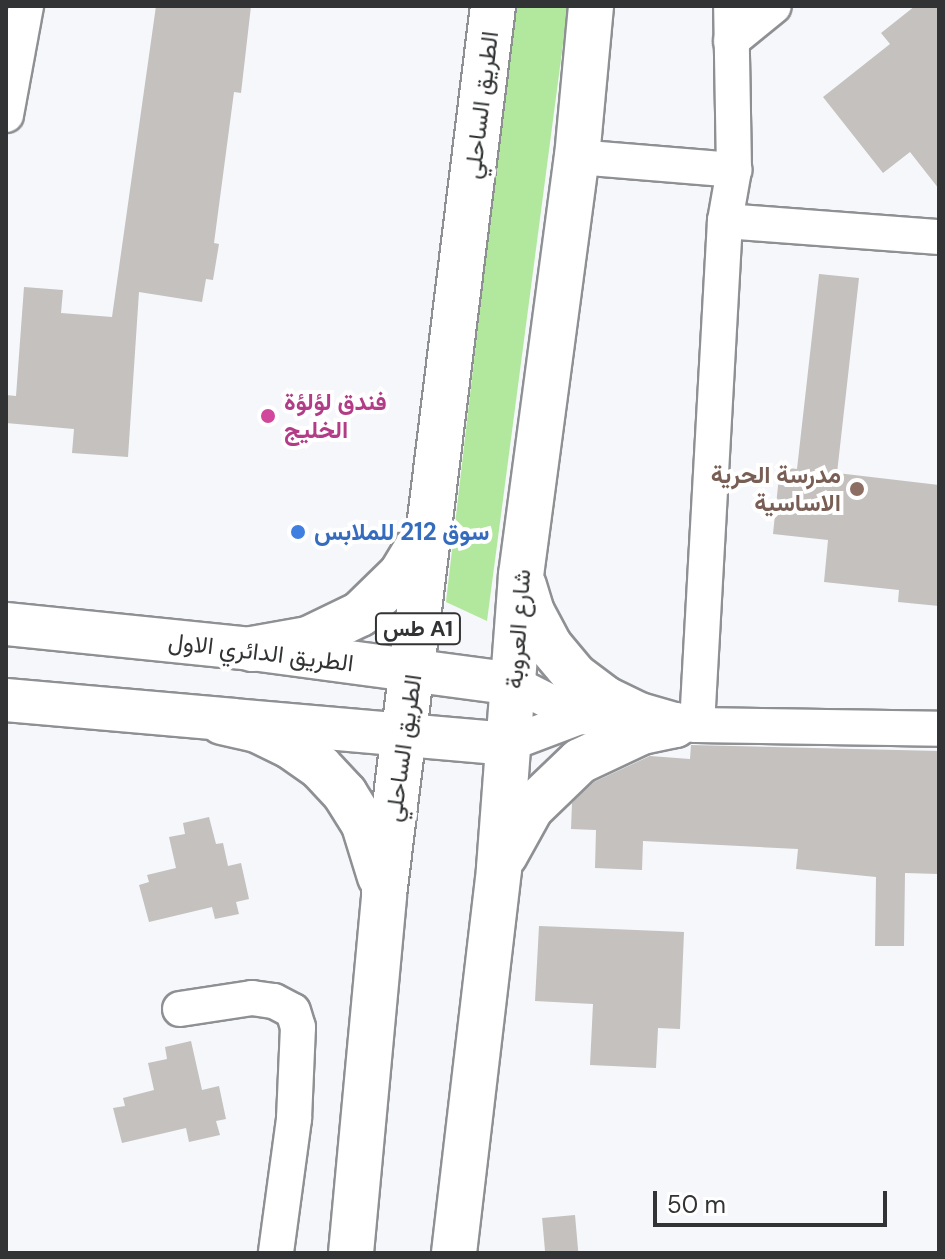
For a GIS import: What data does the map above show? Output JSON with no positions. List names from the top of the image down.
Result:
{
  "streets": {
    "highway": ["الطريق الساحلي", "طس A1", "شارع العروبة"],
    "main road": ["الطريق الدائري الاول"]
  },
  "crossings": [
    ["الطريق الساحلي", "الطريق الدائري الاول"],
    ["شارع العروبة", "الطريق الدائري الاول"]
  ],
  "places": ["فندق لؤلؤة الخليج", "مدرسة الحرية الاساسية", "سوق 212 للملابس"],
  "scale_bar": "50 m"
}
